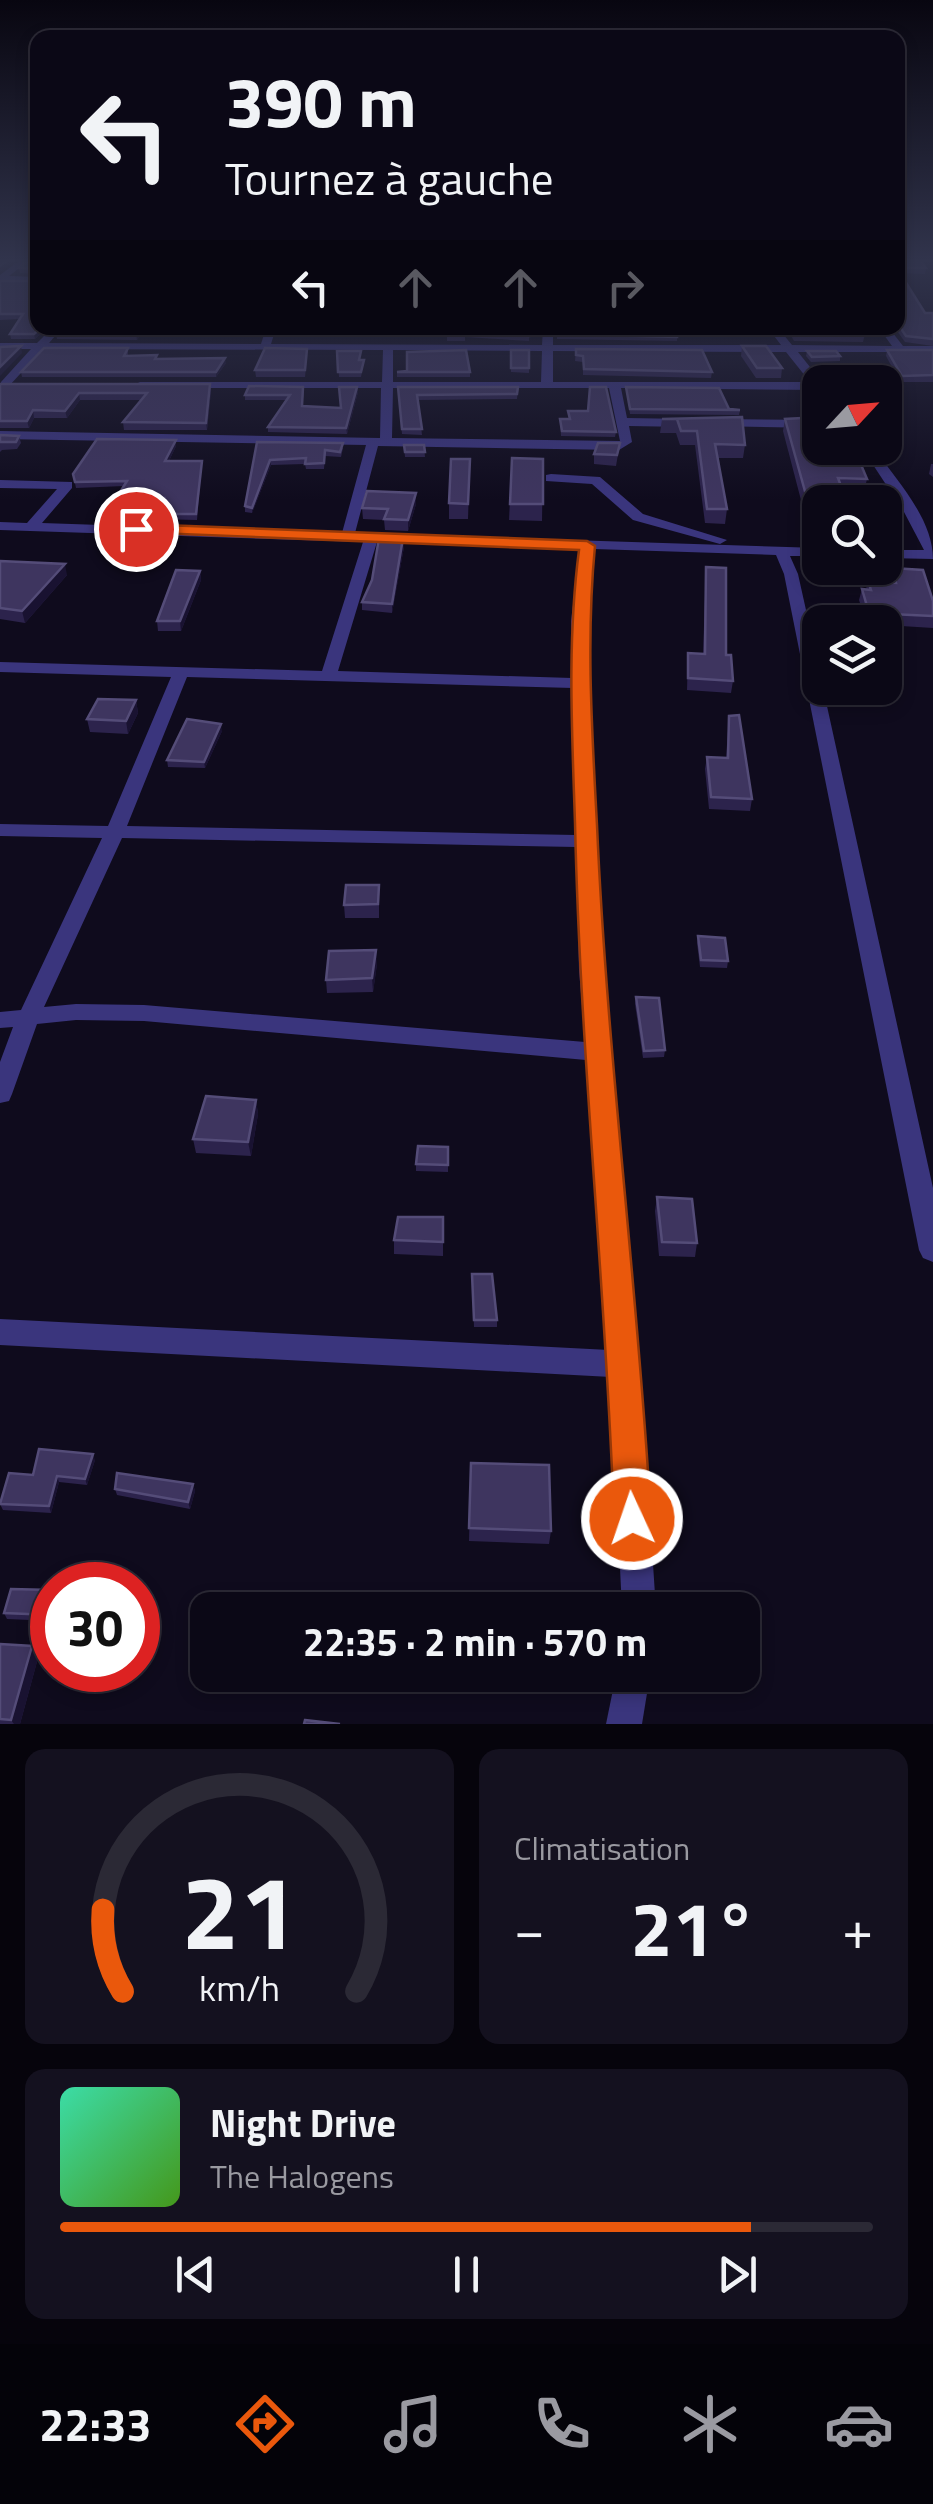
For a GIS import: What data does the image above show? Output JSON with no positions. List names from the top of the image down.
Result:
{
  "north": "top right",
  "page": {
    "turn": ["390 m", "Tournez à gauche"],
    "limit": "30",
    "trip": "22:35 · 2 min · 570 m",
    "tile": "Climatisation",
    "heat": ["−", "21°", "+"],
    "song": ["Night Drive", "The Halogens"],
    "tabs": "22:33",
    "gauge": ["21", "km/h"]
  }
}
